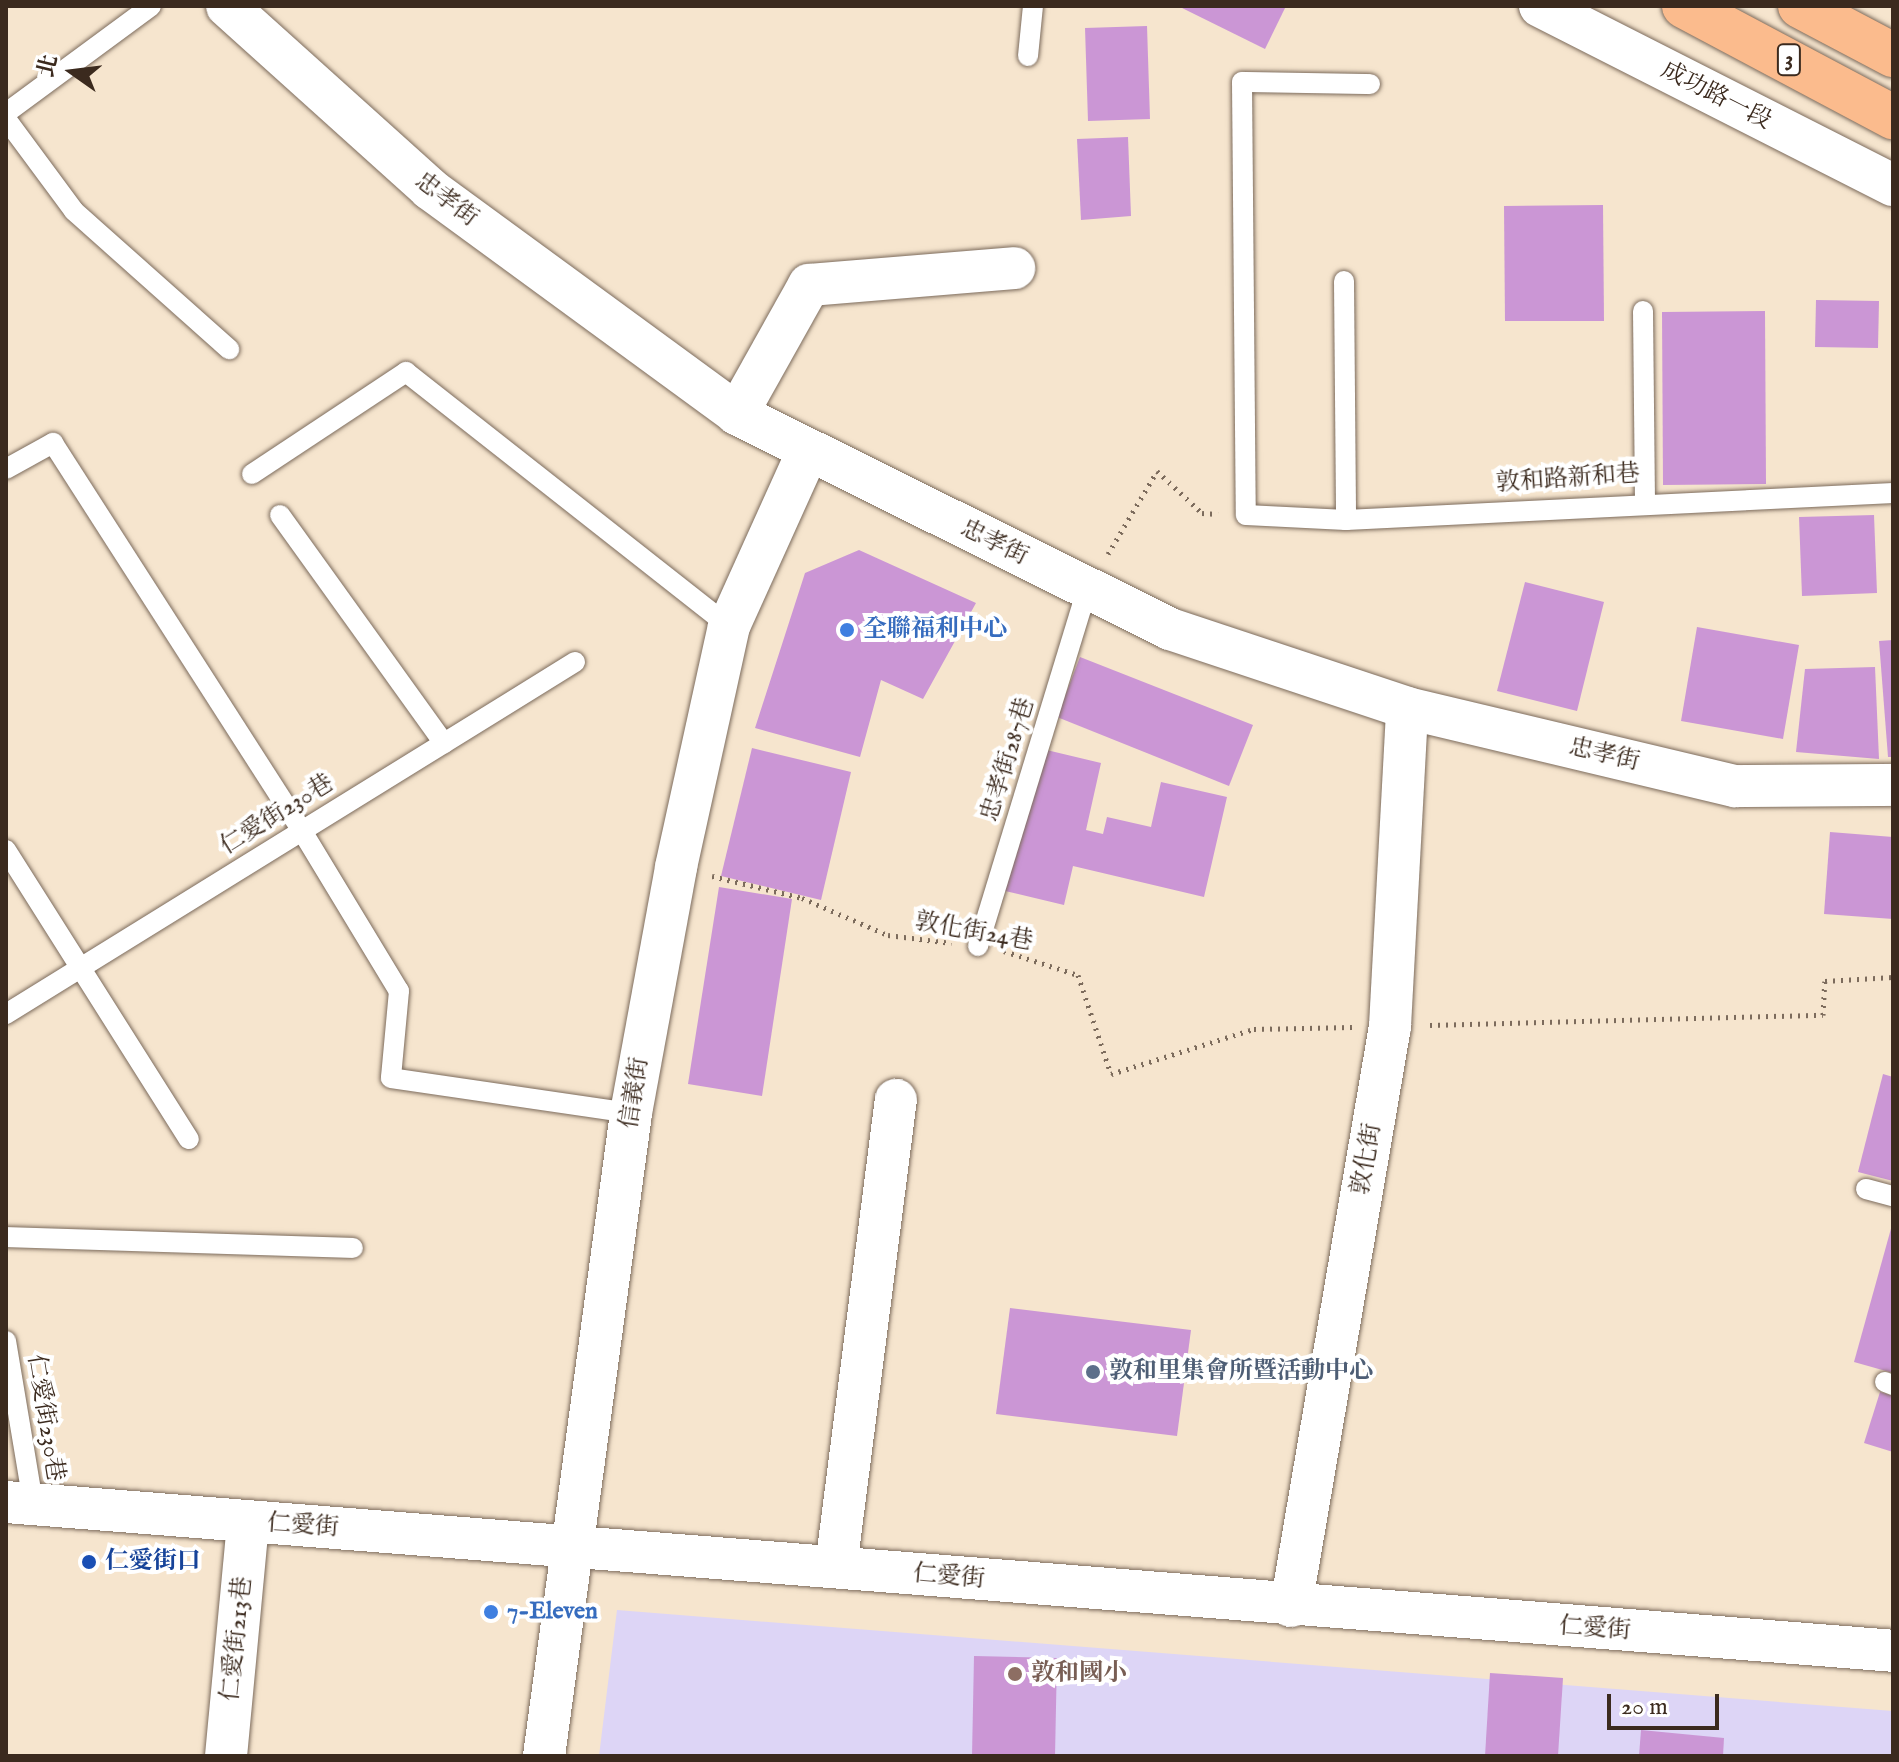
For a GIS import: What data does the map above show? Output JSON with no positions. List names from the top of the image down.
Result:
{
  "streets": {
    "main road": ["3"],
    "street": [
      "成功路一段",
      "忠孝街",
      "信義街",
      "敦化街",
      "仁愛街",
      "仁愛街213巷"
    ],
    "lane": ["敦和路新和巷", "忠孝街287巷", "仁愛街230巷"],
    "path": ["敦化街24巷"]
  },
  "crossings": [
    ["忠孝街", "忠孝街287巷"],
    ["忠孝街", "信義街"],
    ["忠孝街", "敦化街"],
    ["忠孝街287巷", "敦化街24巷"],
    ["仁愛街230巷", "仁愛街"],
    ["敦化街24巷", "信義街"],
    ["敦化街24巷", "敦化街"],
    ["信義街", "仁愛街"],
    ["敦化街", "仁愛街"],
    ["仁愛街", "仁愛街213巷"]
  ],
  "places": [
    "全聯福利中心",
    "敦和里集會所暨活動中心",
    "仁愛街口",
    "7-Eleven",
    "敦和國小"
  ],
  "scale_bar": "20 m",
  "north": "left"
}
